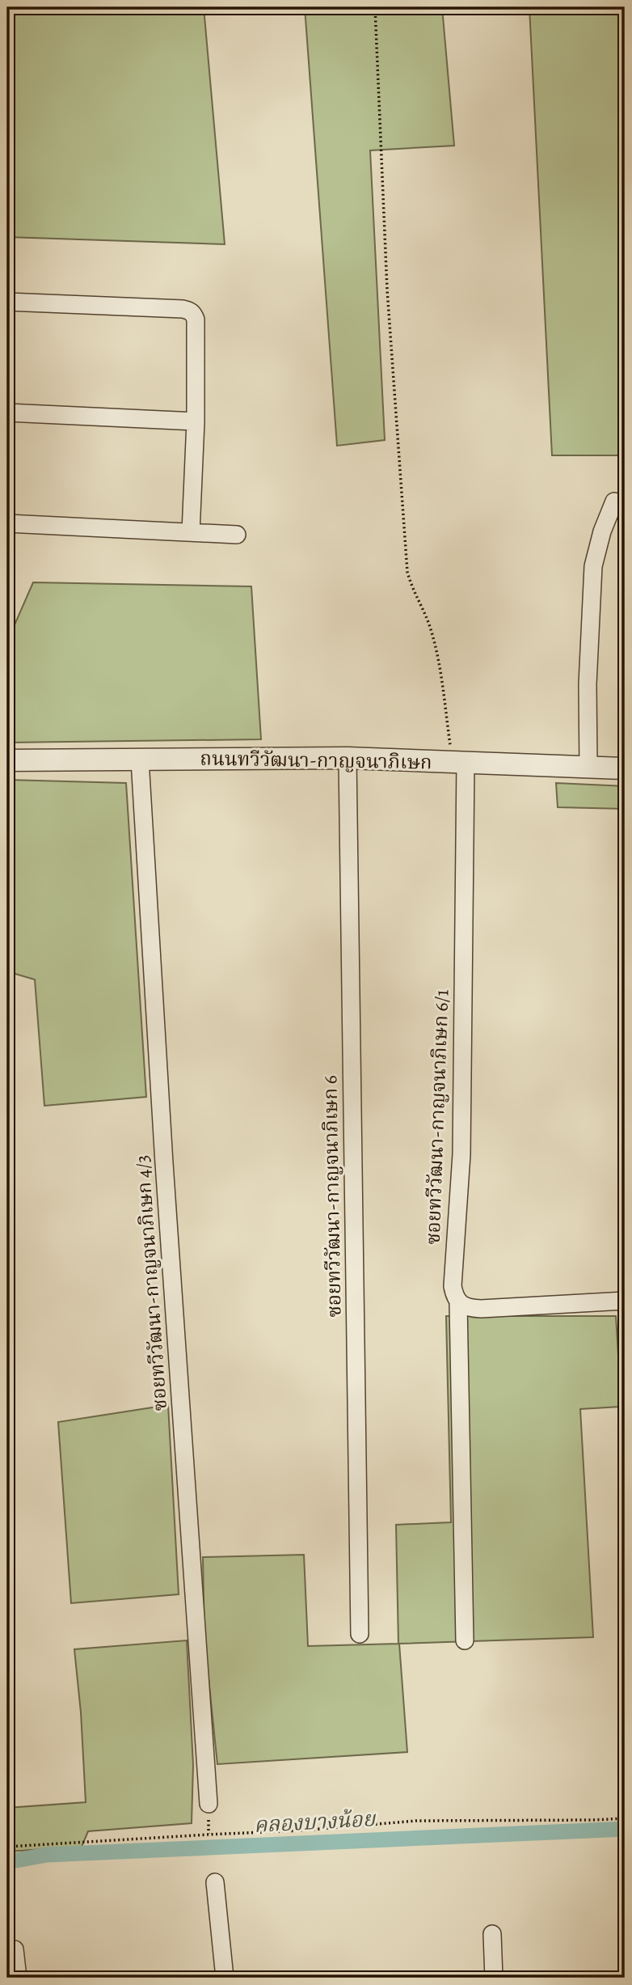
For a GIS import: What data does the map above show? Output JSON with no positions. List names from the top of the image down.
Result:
{
  "streets": {
    "street": [
      "ถนนทวีวัฒนา-กาญจนาภิเษก",
      "ซอยทวีวัฒนา-กาญจนาภิเษก 6/1",
      "ซอยทวีวัฒนา-กาญจนาภิเษก 6",
      "ซอยทวีวัฒนา-กาญจนาภิเษก 4/3"
    ]
  },
  "crossings": [
    ["ถนนทวีวัฒนา-กาญจนาภิเษก", "ซอยทวีวัฒนา-กาญจนาภิเษก 6/1"],
    ["ถนนทวีวัฒนา-กาญจนาภิเษก", "ซอยทวีวัฒนา-กาญจนาภิเษก 6"],
    ["ถนนทวีวัฒนา-กาญจนาภิเษก", "ซอยทวีวัฒนา-กาญจนาภิเษก 4/3"]
  ],
  "water": ["คลองบางน้อย"]
}
